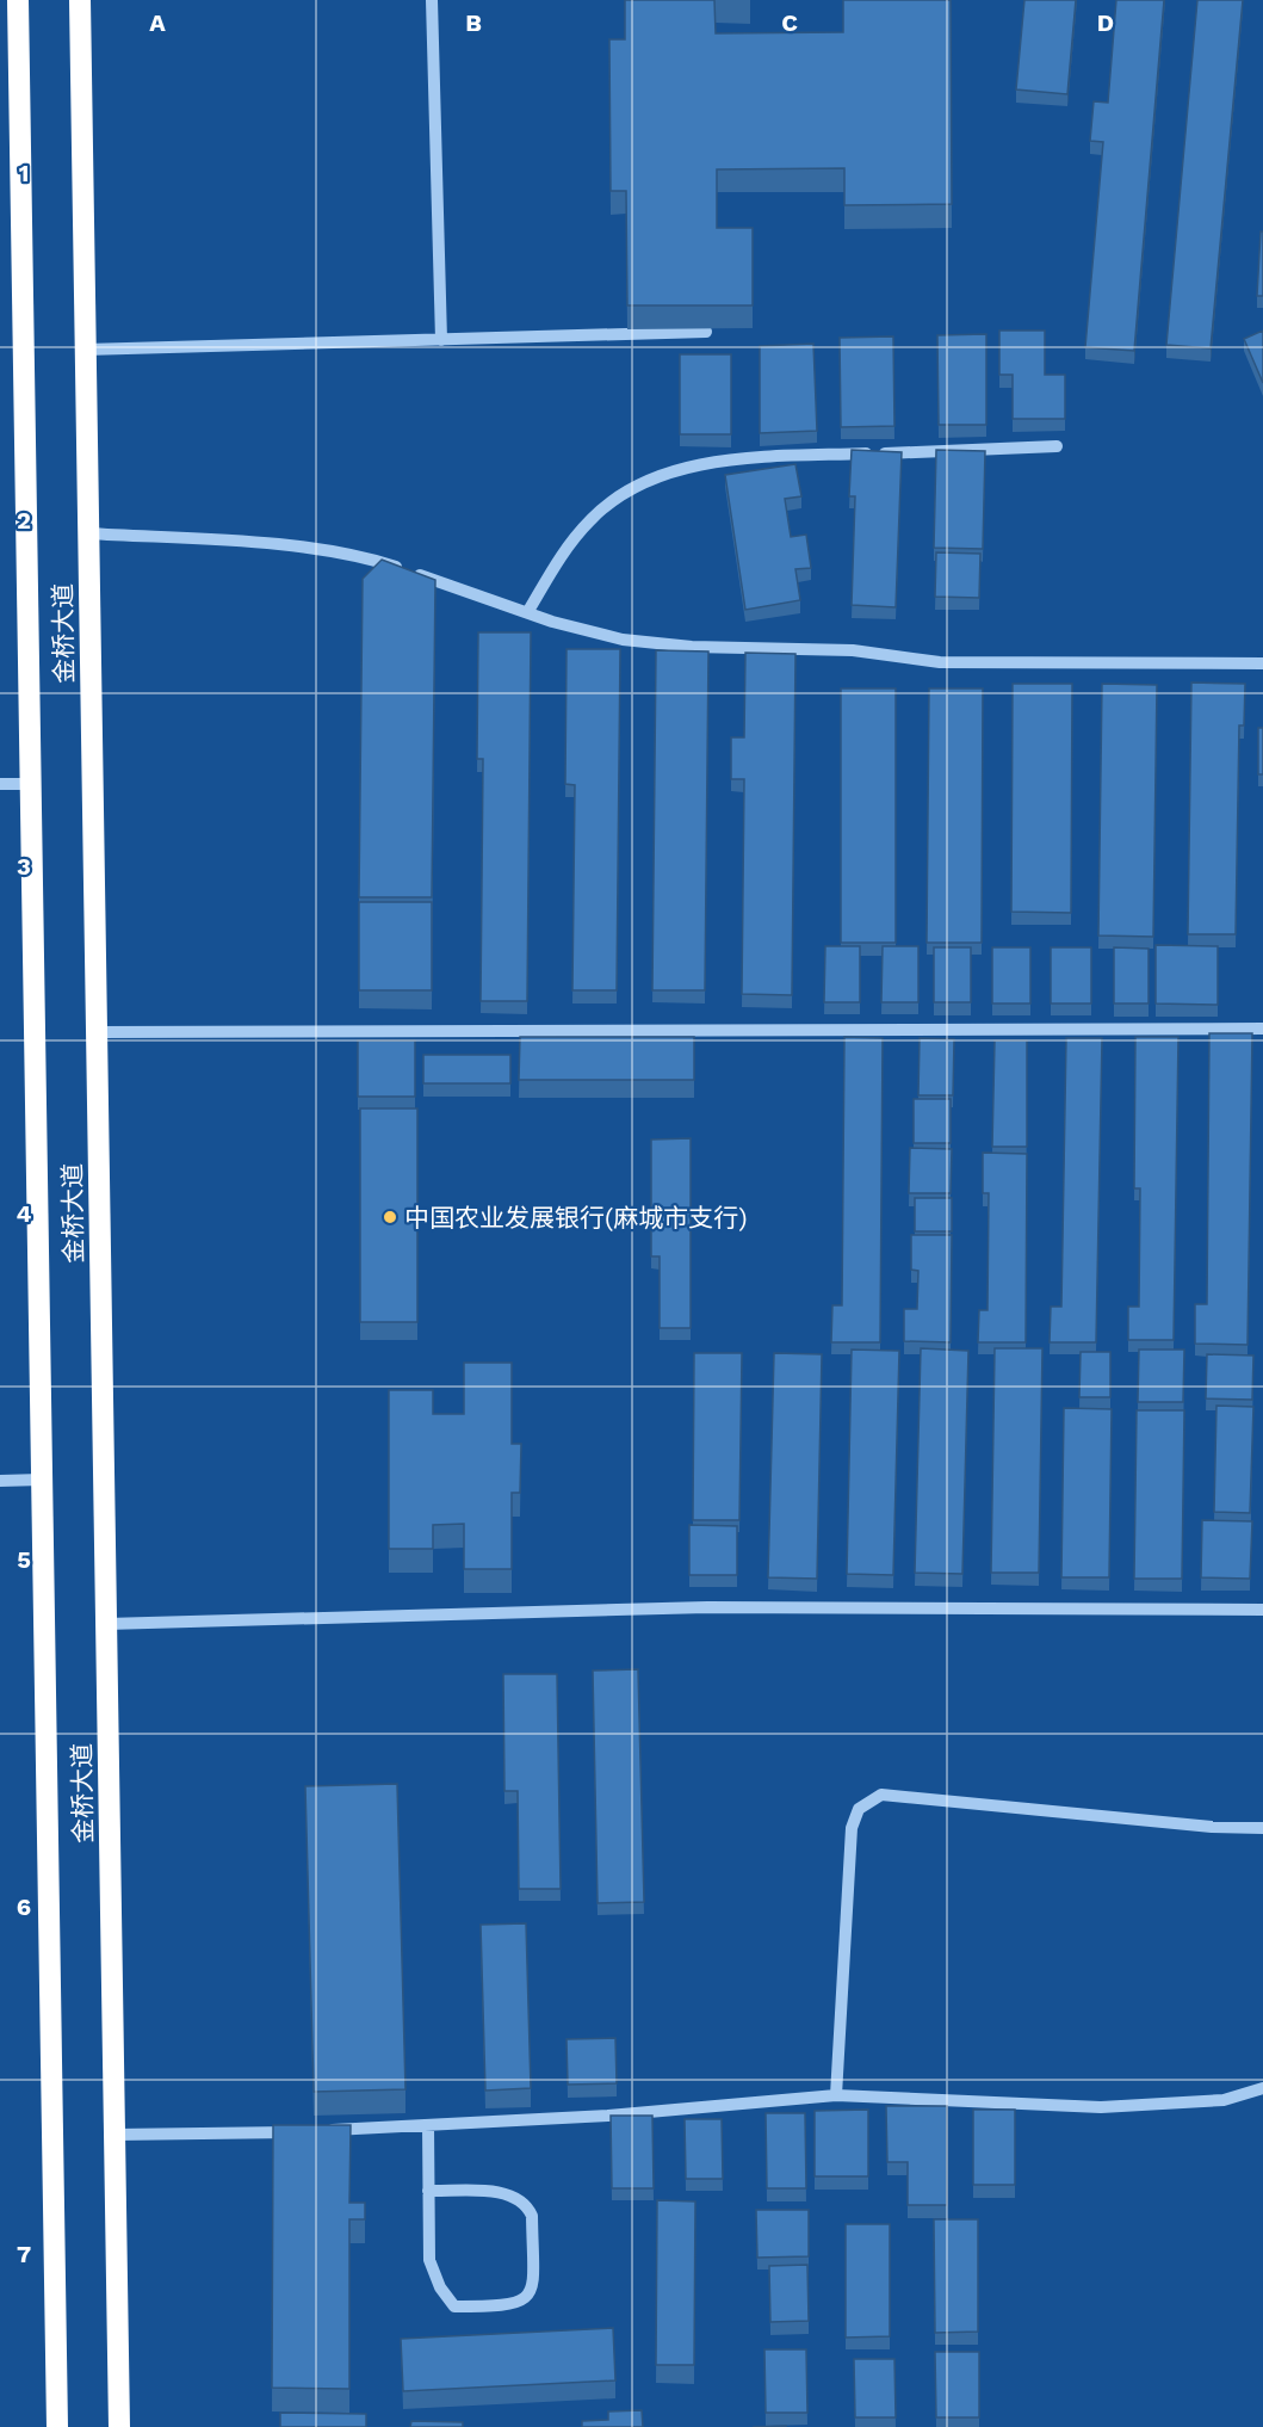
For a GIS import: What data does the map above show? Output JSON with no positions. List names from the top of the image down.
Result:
{
  "streets": {
    "highway": ["金桥大道"]
  },
  "places": ["中国农业发展银行(麻城市支行)"],
  "grid": {
    "columns": [
      "A",
      "B",
      "C",
      "D"
    ],
    "rows": [
      "1",
      "2",
      "3",
      "4",
      "5",
      "6",
      "7"
    ]
  }
}
